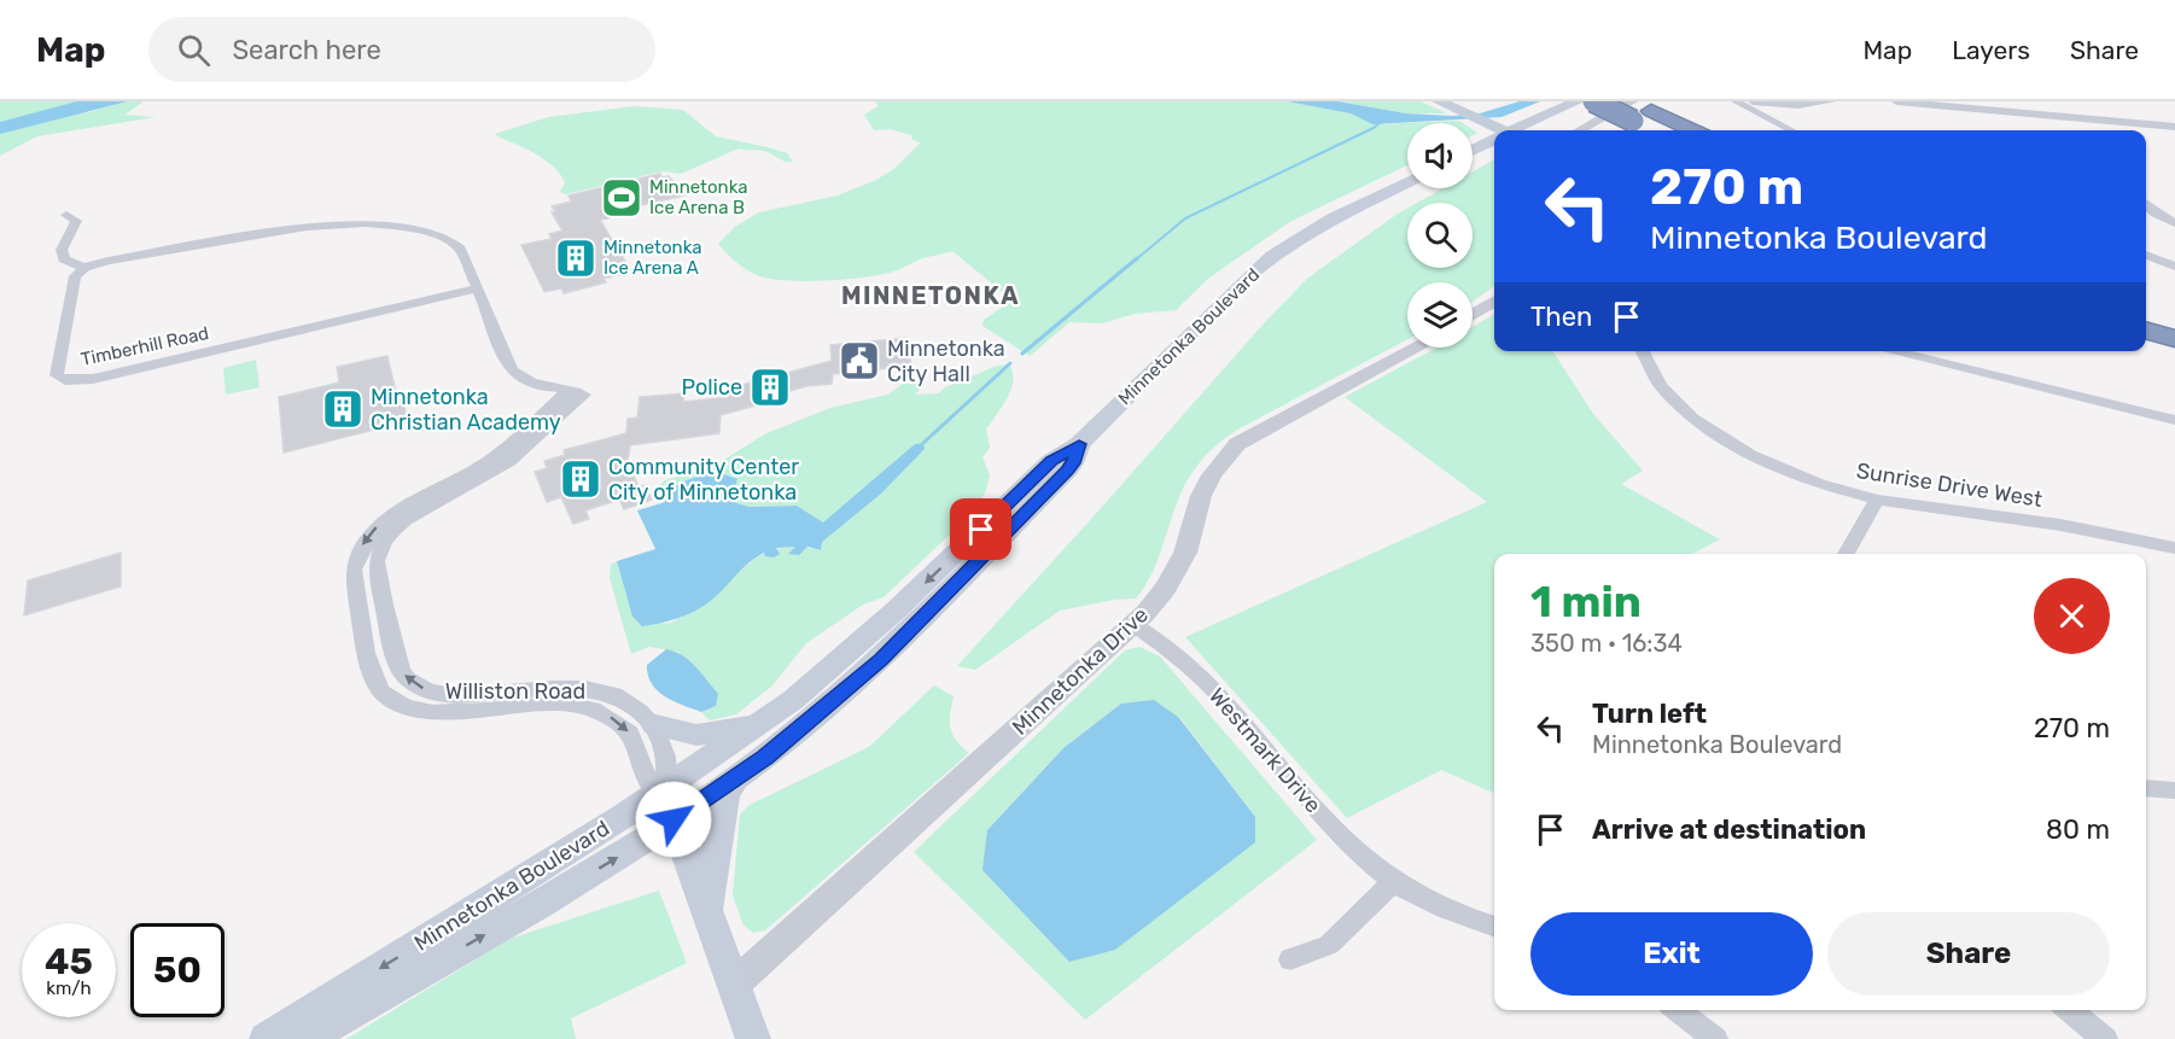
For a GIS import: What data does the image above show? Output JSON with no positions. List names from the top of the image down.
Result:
{
  "streets": {
    "main road": ["Minnetonka Boulevard", "Williston Road"],
    "street": [
      "Timberhill Road",
      "Sunrise Drive West",
      "Minnetonka Drive",
      "Westmark Drive"
    ]
  },
  "crossings": [
    ["Minnetonka Boulevard", "Williston Road"],
    ["Minnetonka Drive", "Williston Road"],
    ["Minnetonka Drive", "Westmark Drive"]
  ],
  "districts": ["MINNETONKA"],
  "places": {
    "sports": ["Minnetonka Ice Arena B"],
    "building": [
      "Minnetonka Ice Arena A",
      "Police",
      "Minnetonka Christian Academy",
      "Community Center City of Minnetonka"
    ],
    "public building": ["Minnetonka City Hall"]
  },
  "page": {
    "header": "Map",
    "search": "Search here",
    "nav": ["Map", "Layers", "Share"],
    "turn": ["270 m", "Minnetonka Boulevard"],
    "then": "Then",
    "heading": ["1 min", "350 m · 16:34"],
    "list": [
      {
        "name": "Turn left",
        "note": "Minnetonka Boulevard",
        "value": "270 m"
      },
      {
        "name": "Arrive at destination",
        "value": "80 m"
      }
    ],
    "buttons": ["Exit", "Share"],
    "speed": "45 km/h",
    "limit": "50"
  }
}
